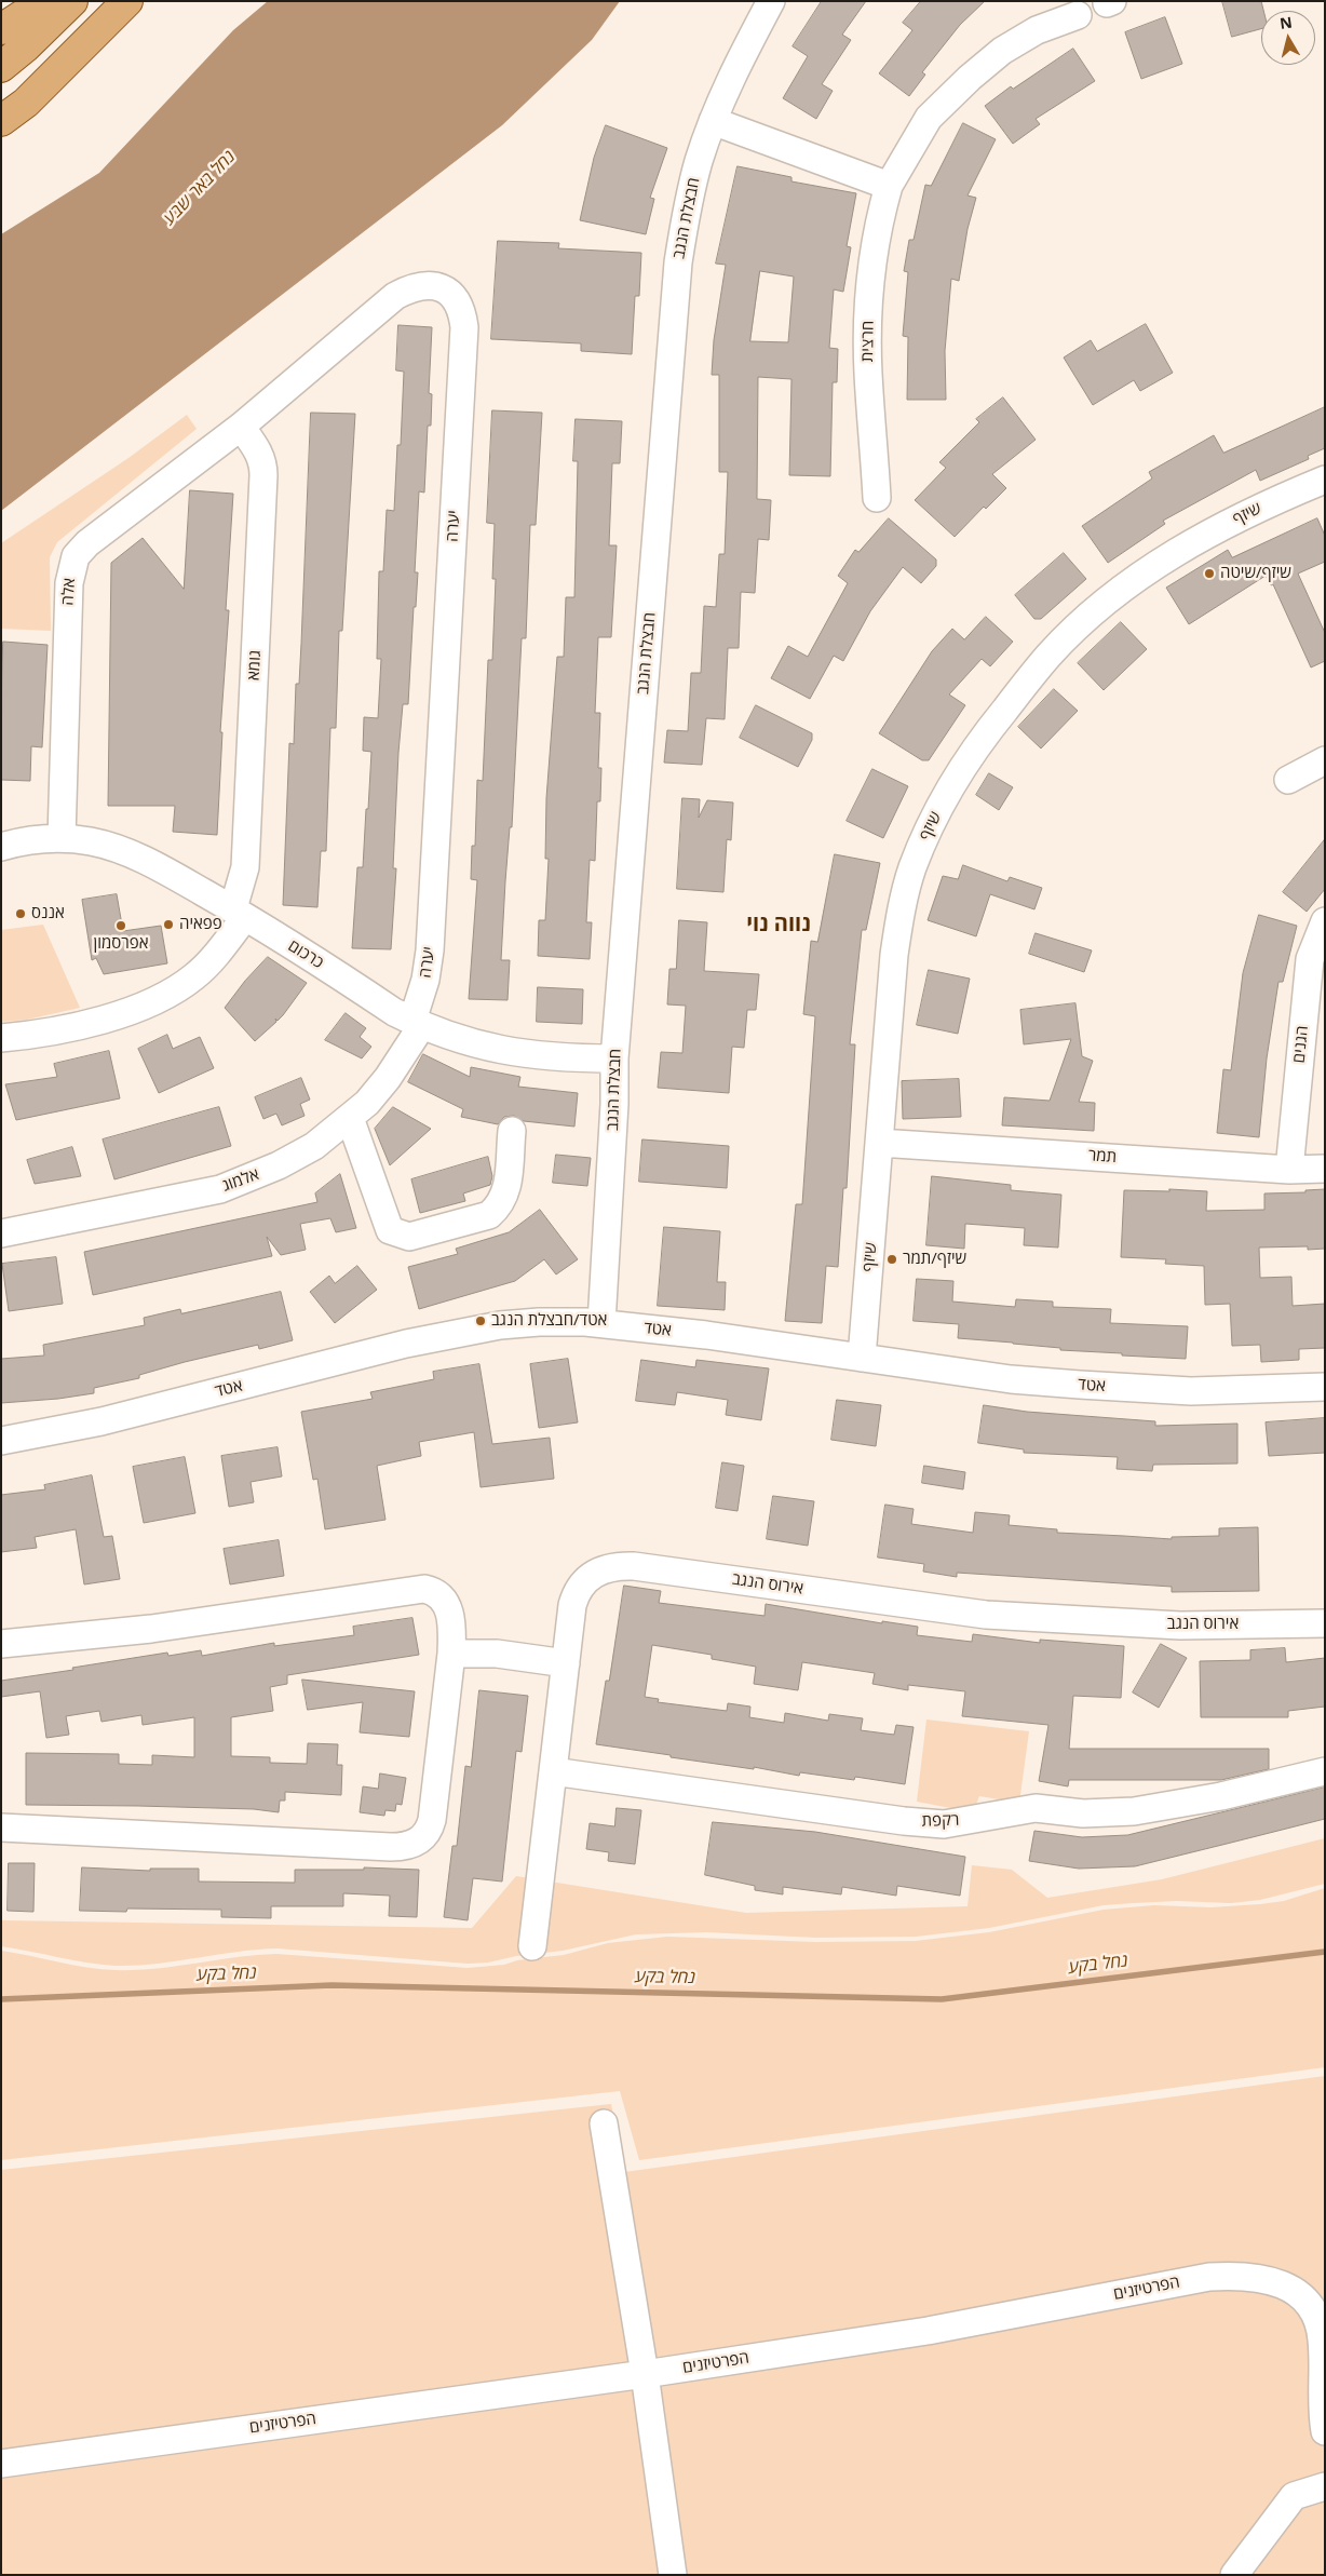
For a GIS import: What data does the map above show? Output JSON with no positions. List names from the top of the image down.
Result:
{
  "streets": {
    "street": [
      "חבצלת הנגב",
      "חרצית",
      "שיזף",
      "יערה",
      "אלה",
      "גומא",
      "כרכום",
      "הגנים",
      "תמר",
      "אלמוג",
      "אטד",
      "אירוס הנגב",
      "רקפת",
      "הפרטיזנים"
    ]
  },
  "crossings": [
    ["חבצלת הנגב", "כרכום"],
    ["חבצלת הנגב", "אטד"],
    ["שיזף", "תמר"],
    ["שיזף", "אטד"],
    ["יערה", "אלה"],
    ["יערה", "גומא"],
    ["יערה", "כרכום"],
    ["יערה", "אלמוג"],
    ["אלה", "גומא"],
    ["אלה", "כרכום"],
    ["גומא", "כרכום"],
    ["כרכום", "אלמוג"],
    ["הגנים", "תמר"],
    ["אירוס הנגב", "רקפת"]
  ],
  "districts": ["נווה נוי"],
  "water": ["נחל באר שבע", "נחל בקע"],
  "places": [
    "שיזף/שיטה",
    "אננס",
    "פפאיה",
    "אפרסמון",
    "שיזף/תמר",
    "אטד/חבצלת הנגב"
  ],
  "north": "top"
}
